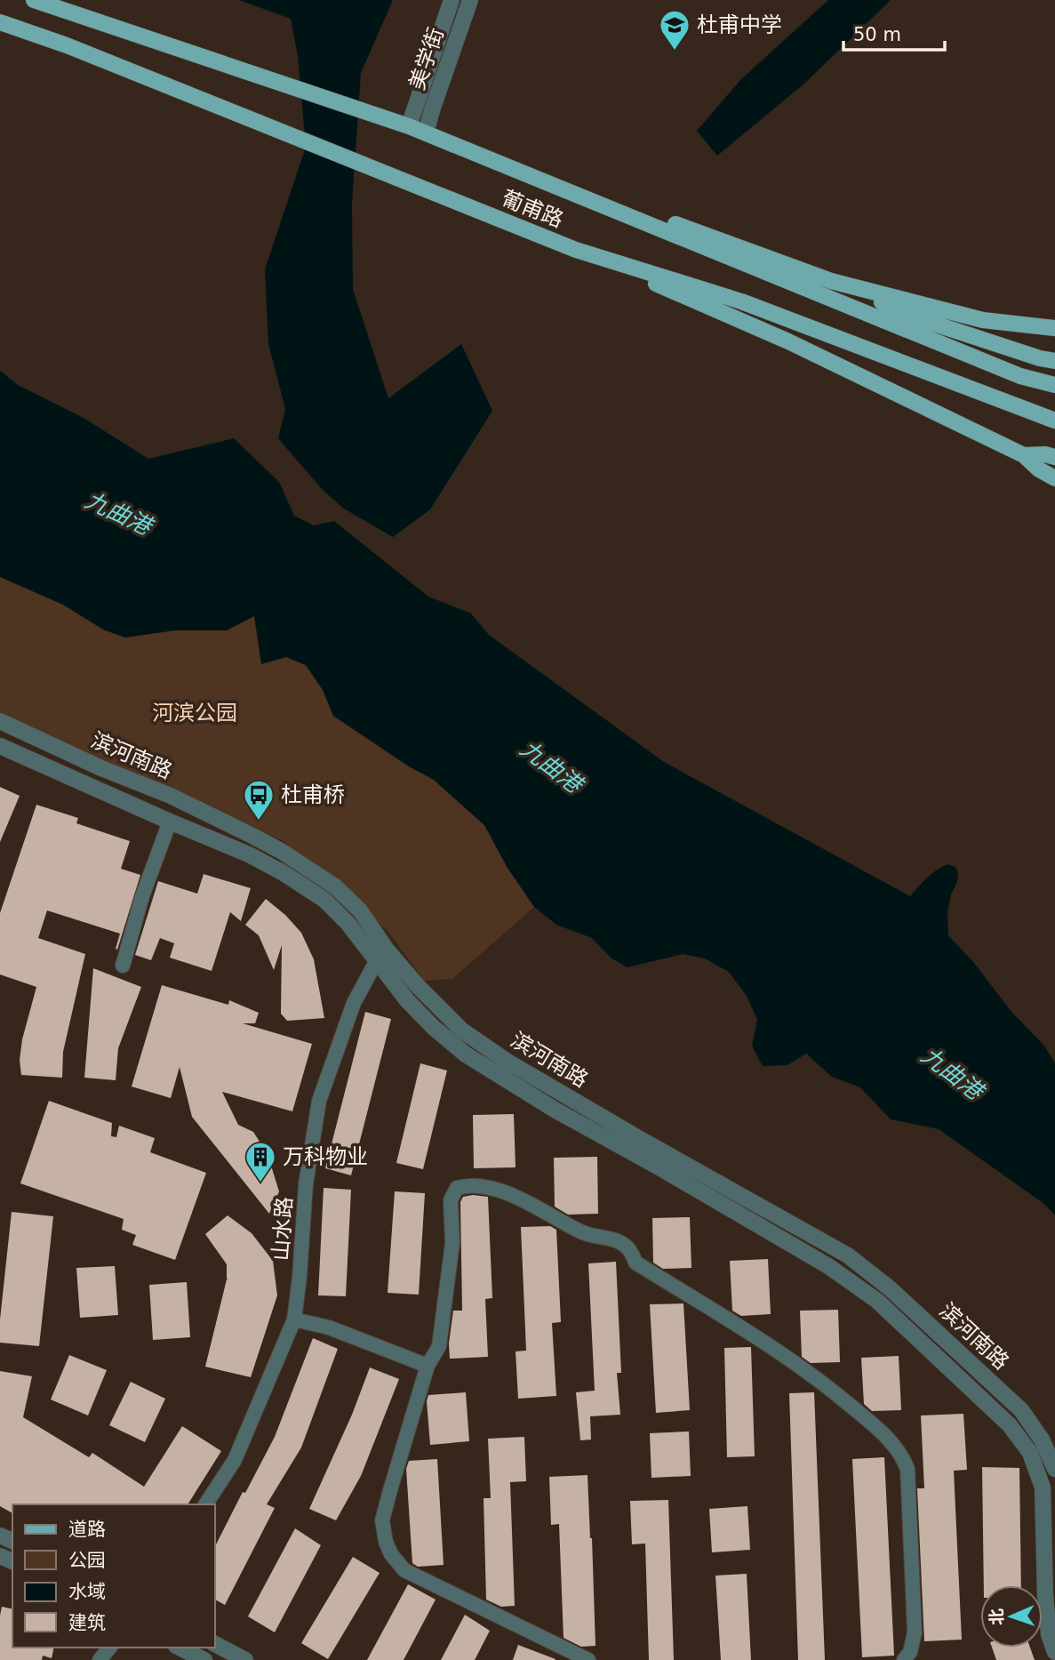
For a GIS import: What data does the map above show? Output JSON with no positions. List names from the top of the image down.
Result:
{
  "streets": {
    "main road": ["葡甫路"],
    "street": ["美学街", "滨河南路", "山水路"]
  },
  "crossings": [
    ["美学街", "葡甫路"],
    ["滨河南路", "山水路"]
  ],
  "water": ["九曲港"],
  "parks": ["河滨公园"],
  "places": {
    "school or university": ["杜甫中学"],
    "bus stop": ["杜甫桥"],
    "building": ["万科物业"]
  },
  "legend": [
    "道路",
    "公园",
    "水域",
    "建筑"
  ],
  "scale_bar": "50 m",
  "north": "left"
}
